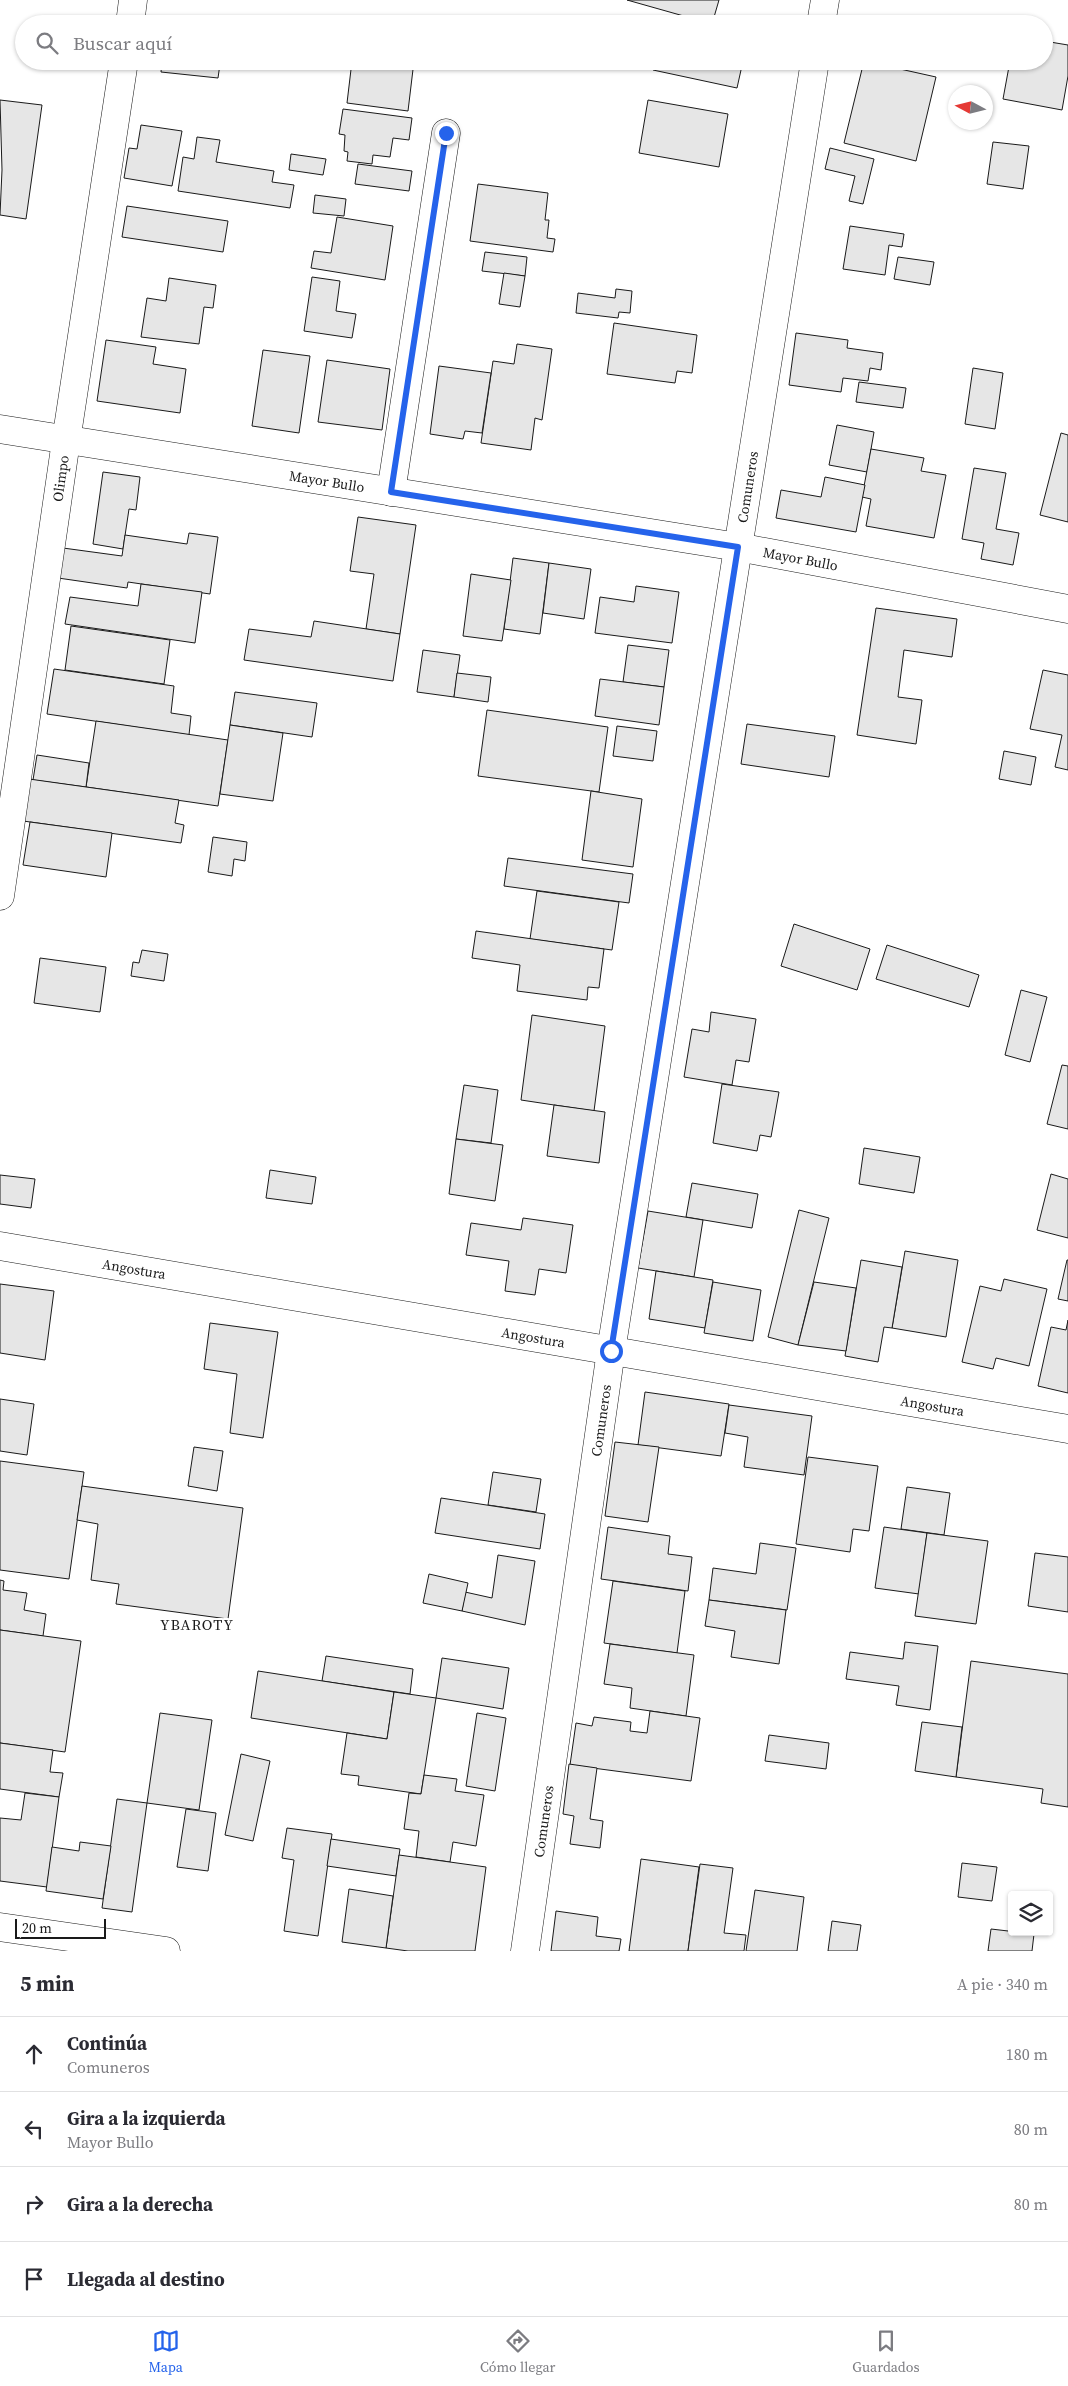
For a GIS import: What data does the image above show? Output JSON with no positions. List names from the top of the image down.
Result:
{
  "streets": {
    "street": [
      "Olimpo",
      "Mayor Bullo",
      "Comuneros",
      "Angostura"
    ]
  },
  "crossings": [
    ["Olimpo", "Mayor Bullo"],
    ["Mayor Bullo", "Comuneros"],
    ["Comuneros", "Angostura"]
  ],
  "districts": ["YBAROTY"],
  "scale_bar": "20 m",
  "north": "left",
  "page": {
    "search": "Buscar aquí",
    "scale": "20 m",
    "heading": ["5 min", "A pie · 340 m"],
    "list": [
      ["Continúa", "Comuneros", "180 m"],
      ["Gira a la izquierda", "Mayor Bullo", "80 m"],
      ["Gira a la derecha", "80 m"],
      "Llegada al destino"
    ],
    "nav": ["Mapa", "Cómo llegar", "Guardados"]
  }
}
